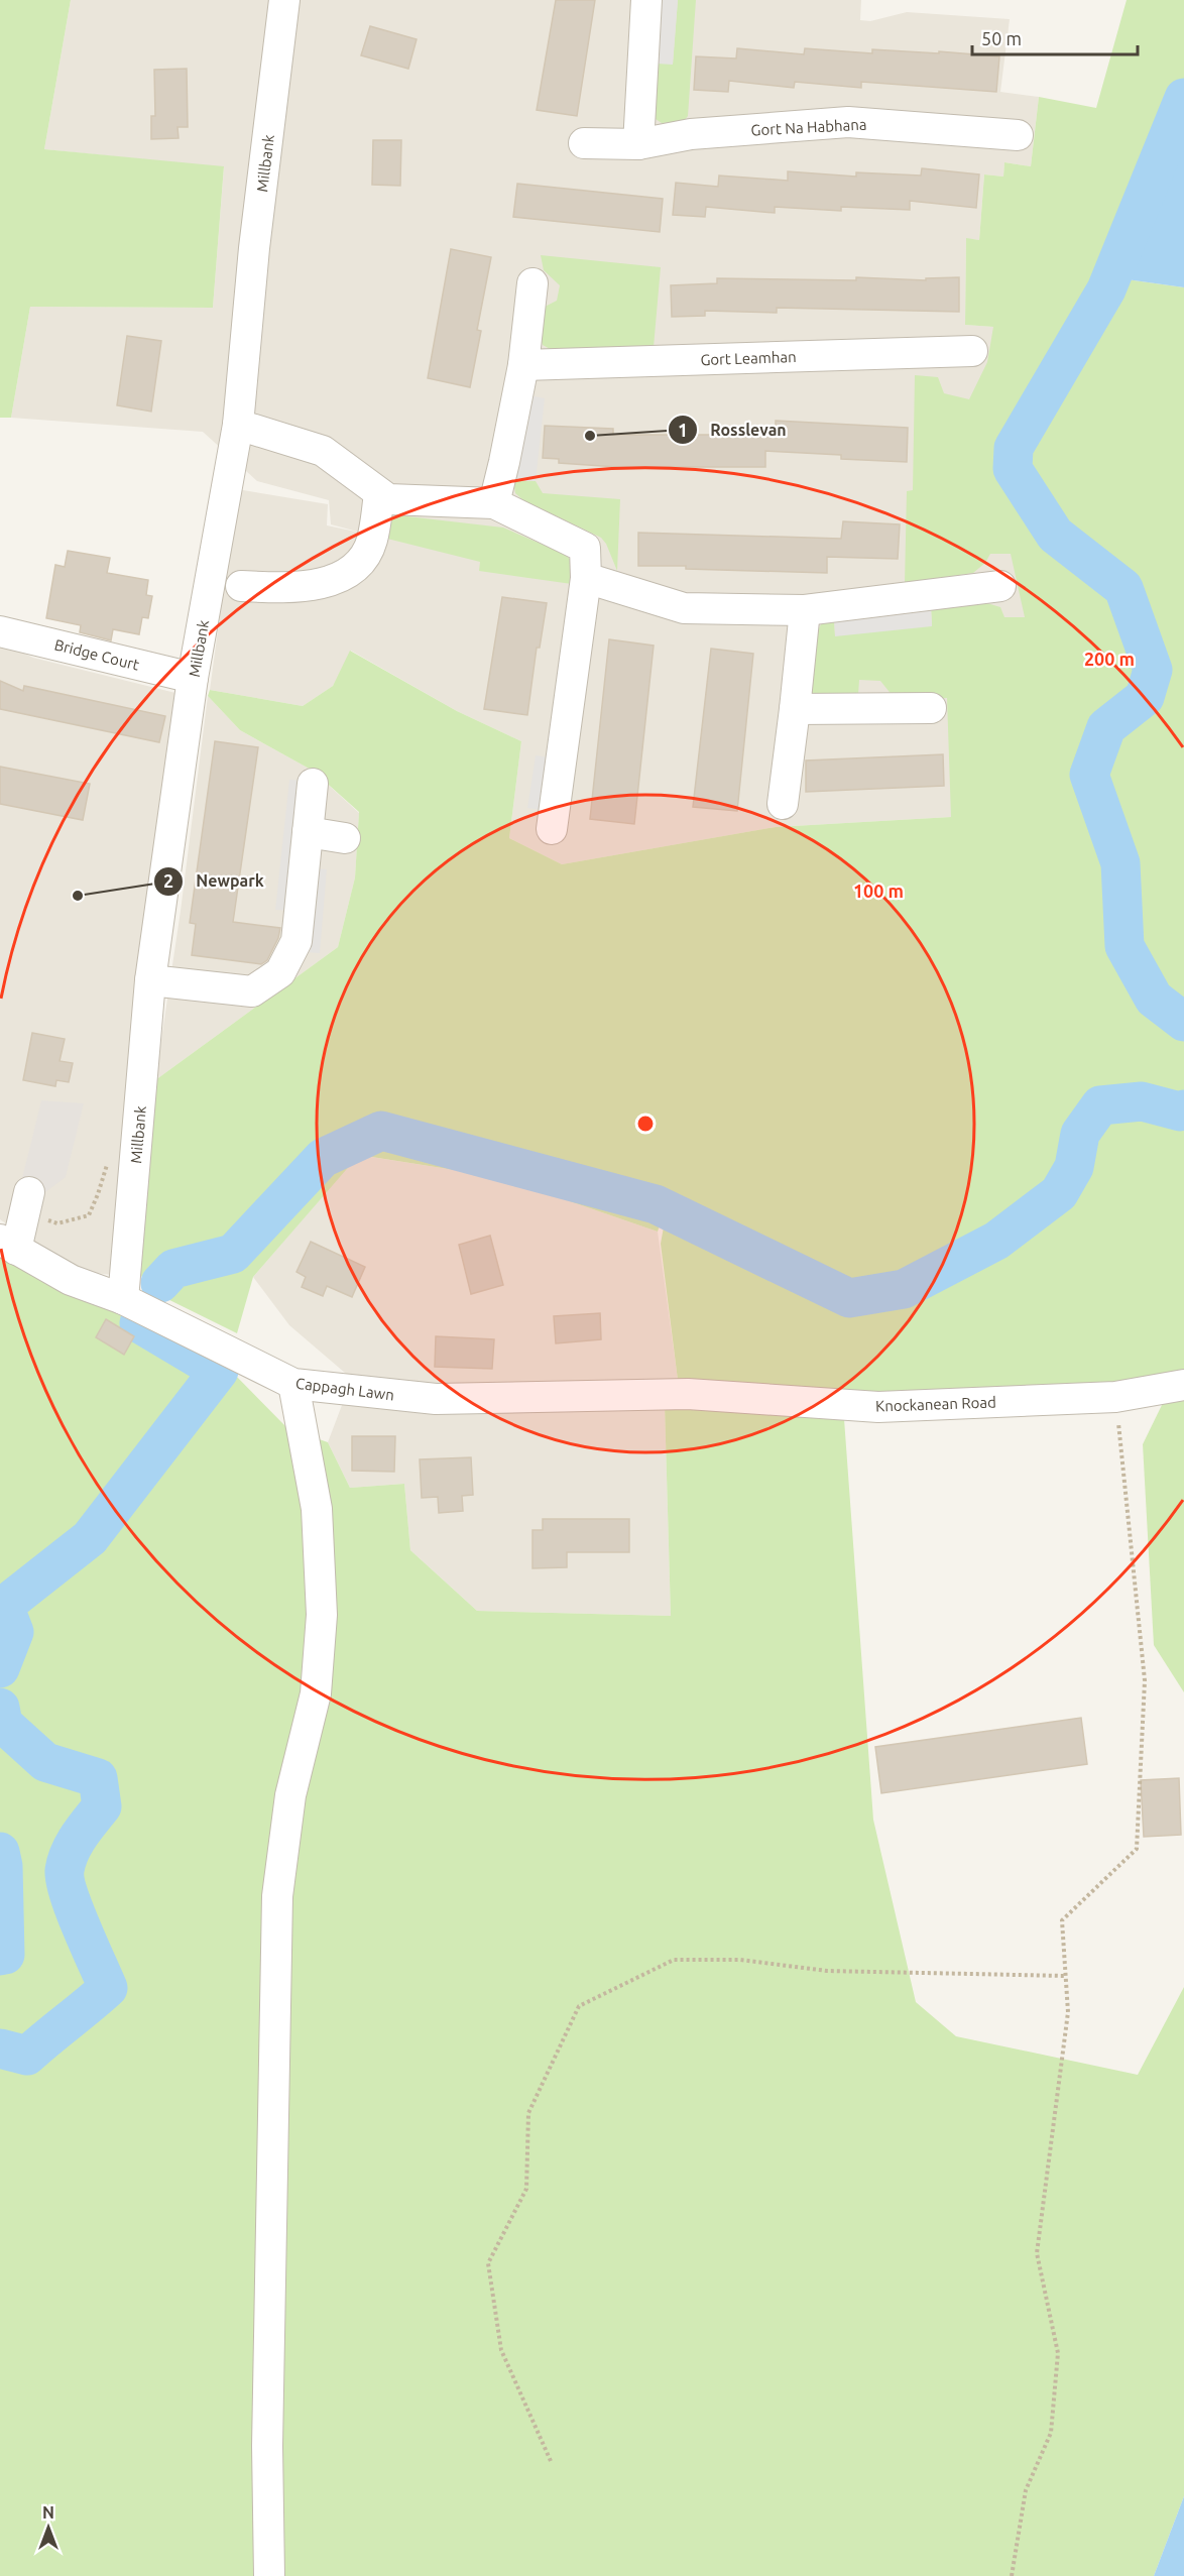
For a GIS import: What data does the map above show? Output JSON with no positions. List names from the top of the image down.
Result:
{
  "streets": {
    "street": [
      "Gort Na Habhana",
      "Millbank",
      "Gort Leamhan",
      "Bridge Court",
      "Cappagh Lawn",
      "Knockanean Road"
    ]
  },
  "crossings": [
    ["Millbank", "Bridge Court"],
    ["Millbank", "Cappagh Lawn"],
    ["Cappagh Lawn", "Knockanean Road"]
  ],
  "places": ["Rosslevan", "Newpark"],
  "scale_bar": "50 m",
  "north": "top",
  "rings": ["200 m", "100 m"]
}
